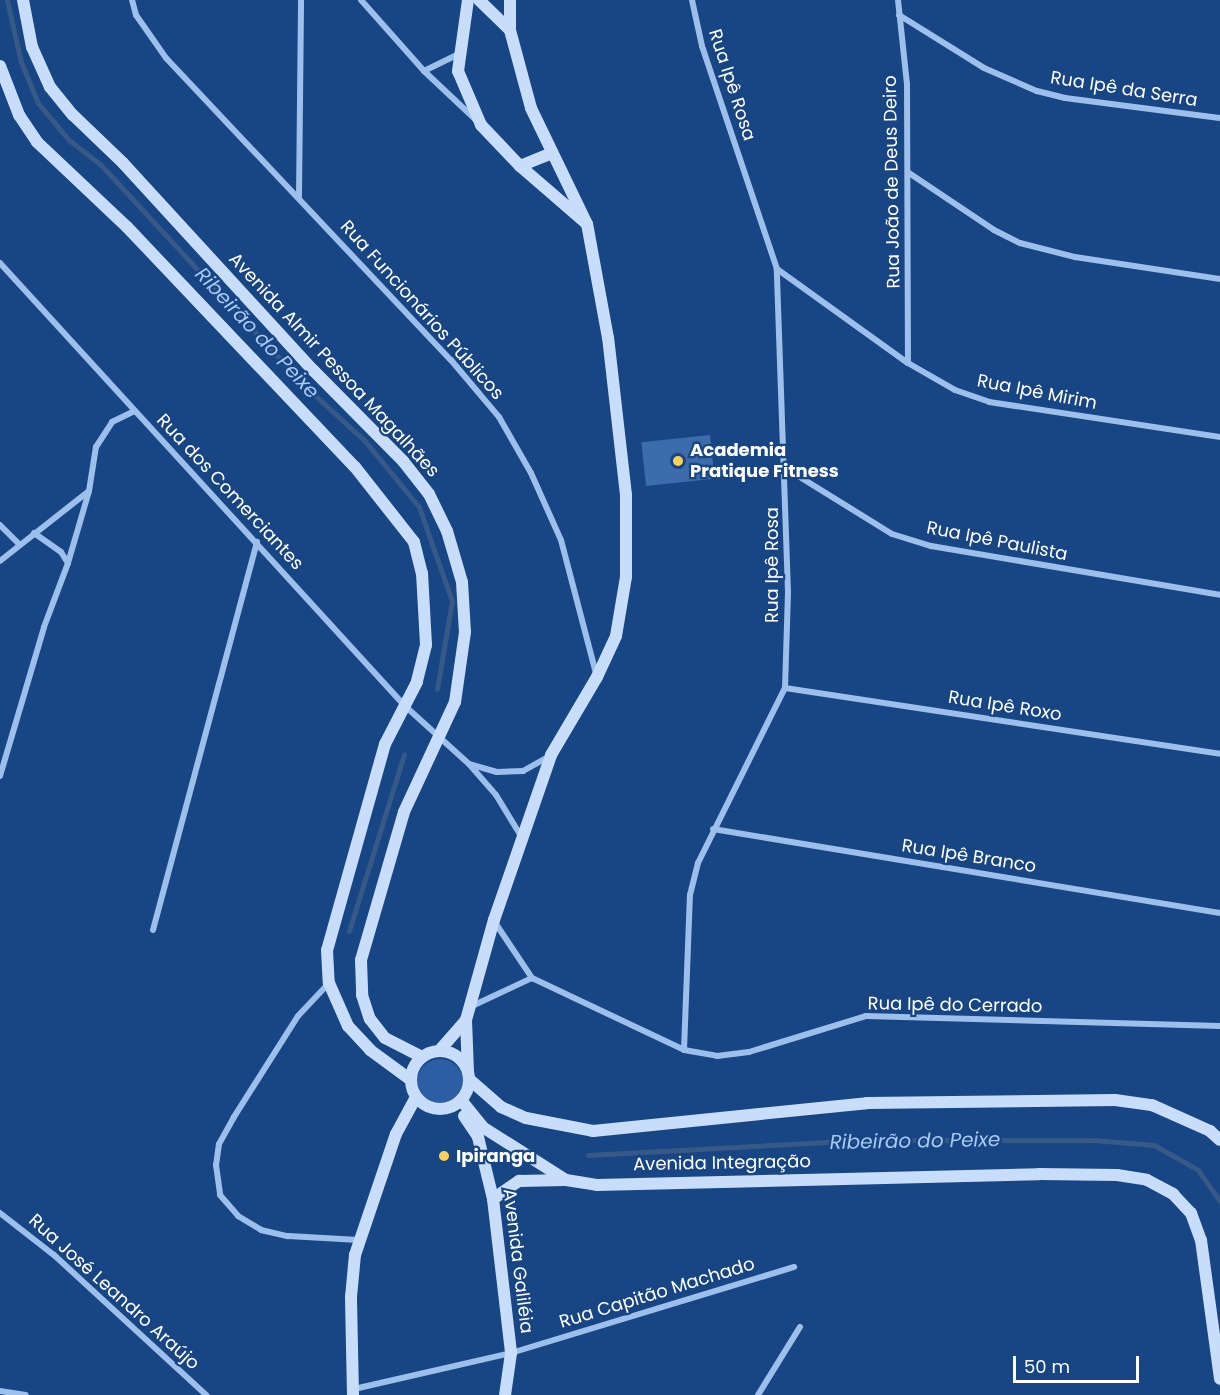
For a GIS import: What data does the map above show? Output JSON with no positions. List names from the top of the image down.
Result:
{
  "streets": {
    "street": [
      "Rua Ipê Rosa",
      "Rua Ipê da Serra",
      "Rua João de Deus Deiro",
      "Rua Funcionários Públicos",
      "Avenida Almir Pessoa Magalhães",
      "Rua Ipê Mirim",
      "Rua dos Comerciantes",
      "Rua Ipê Paulista",
      "Rua Ipê Roxo",
      "Rua Ipê Branco",
      "Rua Ipê do Cerrado",
      "Avenida Integração",
      "Avenida Galiléia",
      "Rua José Leandro Araújo",
      "Rua Capitão Machado"
    ]
  },
  "crossings": [
    ["Rua Ipê Rosa", "Rua Ipê Mirim"],
    ["Rua Ipê Rosa", "Rua Ipê Paulista"],
    ["Rua Ipê Rosa", "Rua Ipê Roxo"],
    ["Rua Ipê Rosa", "Rua Ipê Branco"],
    ["Rua Ipê Rosa", "Rua Ipê do Cerrado"],
    ["Rua Ipê da Serra", "Rua João de Deus Deiro"],
    ["Rua João de Deus Deiro", "Rua Ipê Mirim"],
    ["Avenida Almir Pessoa Magalhães", "Rua dos Comerciantes"],
    ["Avenida Almir Pessoa Magalhães", "Avenida Integração"],
    ["Avenida Almir Pessoa Magalhães", "Avenida Galiléia"],
    ["Avenida Integração", "Avenida Galiléia"],
    ["Avenida Galiléia", "Rua Capitão Machado"]
  ],
  "water": ["Ribeirão do Peixe"],
  "places": ["Academia Pratique Fitness", "Ipiranga"],
  "scale_bar": "50 m"
}
